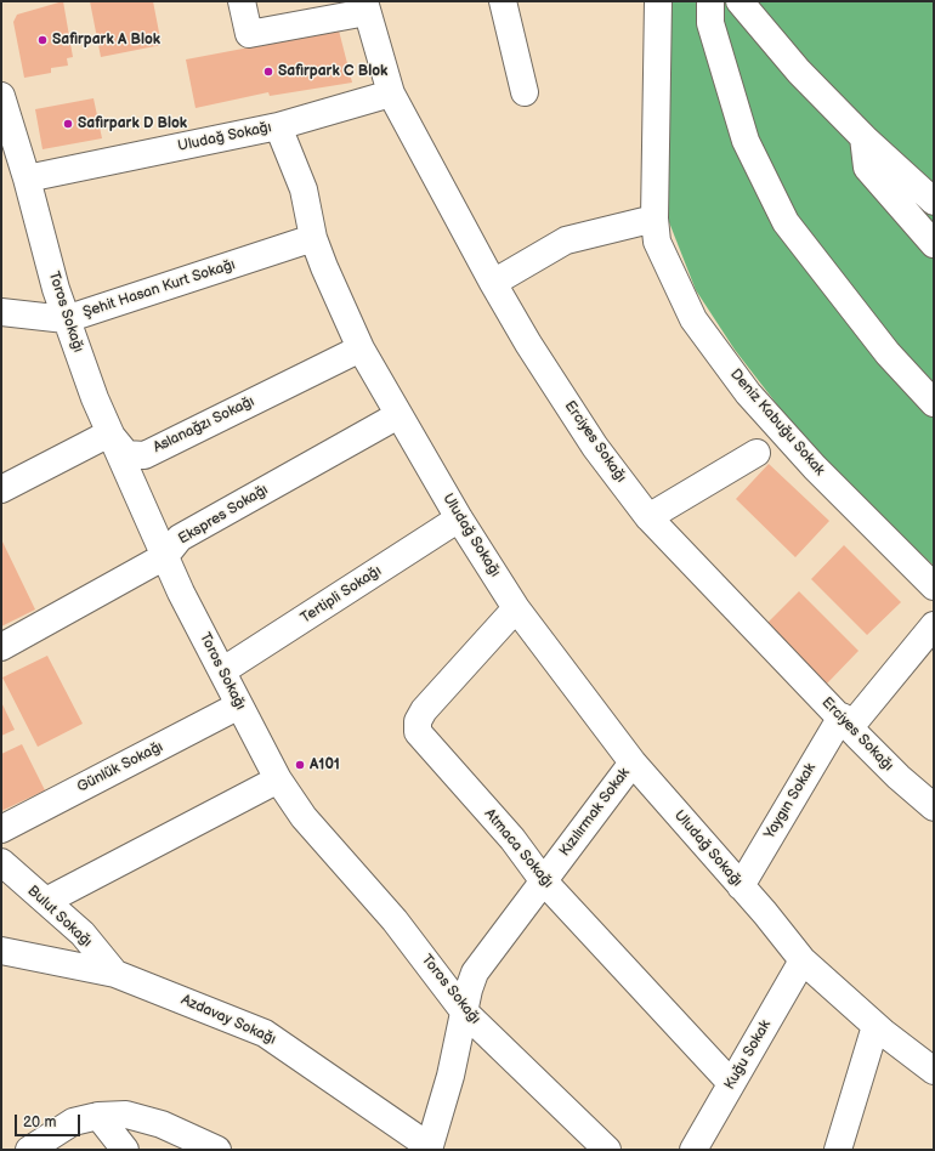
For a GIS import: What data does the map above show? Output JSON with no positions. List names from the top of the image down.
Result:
{
  "streets": {
    "street": [
      "Uludağ Sokağı",
      "Şehit Hasan Kurt Sokağı",
      "Toros Sokağı",
      "Deniz Kabuğu Sokak",
      "Aslanağzı Sokağı",
      "Erciyes Sokağı",
      "Ekspres Sokağı",
      "Tertipli Sokağı",
      "Günlük Sokağı",
      "Yaygın Sokak",
      "Kızılırmak Sokak",
      "Atmaca Sokağı",
      "Bulut Sokağı",
      "Azdavay Sokağı",
      "Kuğu Sokak"
    ]
  },
  "crossings": [
    ["Uludağ Sokağı", "Şehit Hasan Kurt Sokağı"],
    ["Uludağ Sokağı", "Toros Sokağı"],
    ["Uludağ Sokağı", "Aslanağzı Sokağı"],
    ["Uludağ Sokağı", "Ekspres Sokağı"],
    ["Uludağ Sokağı", "Tertipli Sokağı"],
    ["Uludağ Sokağı", "Yaygın Sokak"],
    ["Uludağ Sokağı", "Kızılırmak Sokak"],
    ["Uludağ Sokağı", "Atmaca Sokağı"],
    ["Uludağ Sokağı", "Kuğu Sokak"],
    ["Şehit Hasan Kurt Sokağı", "Toros Sokağı"],
    ["Toros Sokağı", "Aslanağzı Sokağı"],
    ["Toros Sokağı", "Ekspres Sokağı"],
    ["Toros Sokağı", "Tertipli Sokağı"],
    ["Toros Sokağı", "Günlük Sokağı"],
    ["Toros Sokağı", "Kızılırmak Sokak"],
    ["Erciyes Sokağı", "Yaygın Sokak"],
    ["Kızılırmak Sokak", "Atmaca Sokağı"],
    ["Kızılırmak Sokak", "Azdavay Sokağı"],
    ["Atmaca Sokağı", "Kuğu Sokak"],
    ["Bulut Sokağı", "Azdavay Sokağı"]
  ],
  "places": [
    "Safirpark A Blok",
    "Safirpark C Blok",
    "Safirpark D Blok",
    "A101"
  ],
  "scale_bar": "20 m"
}
